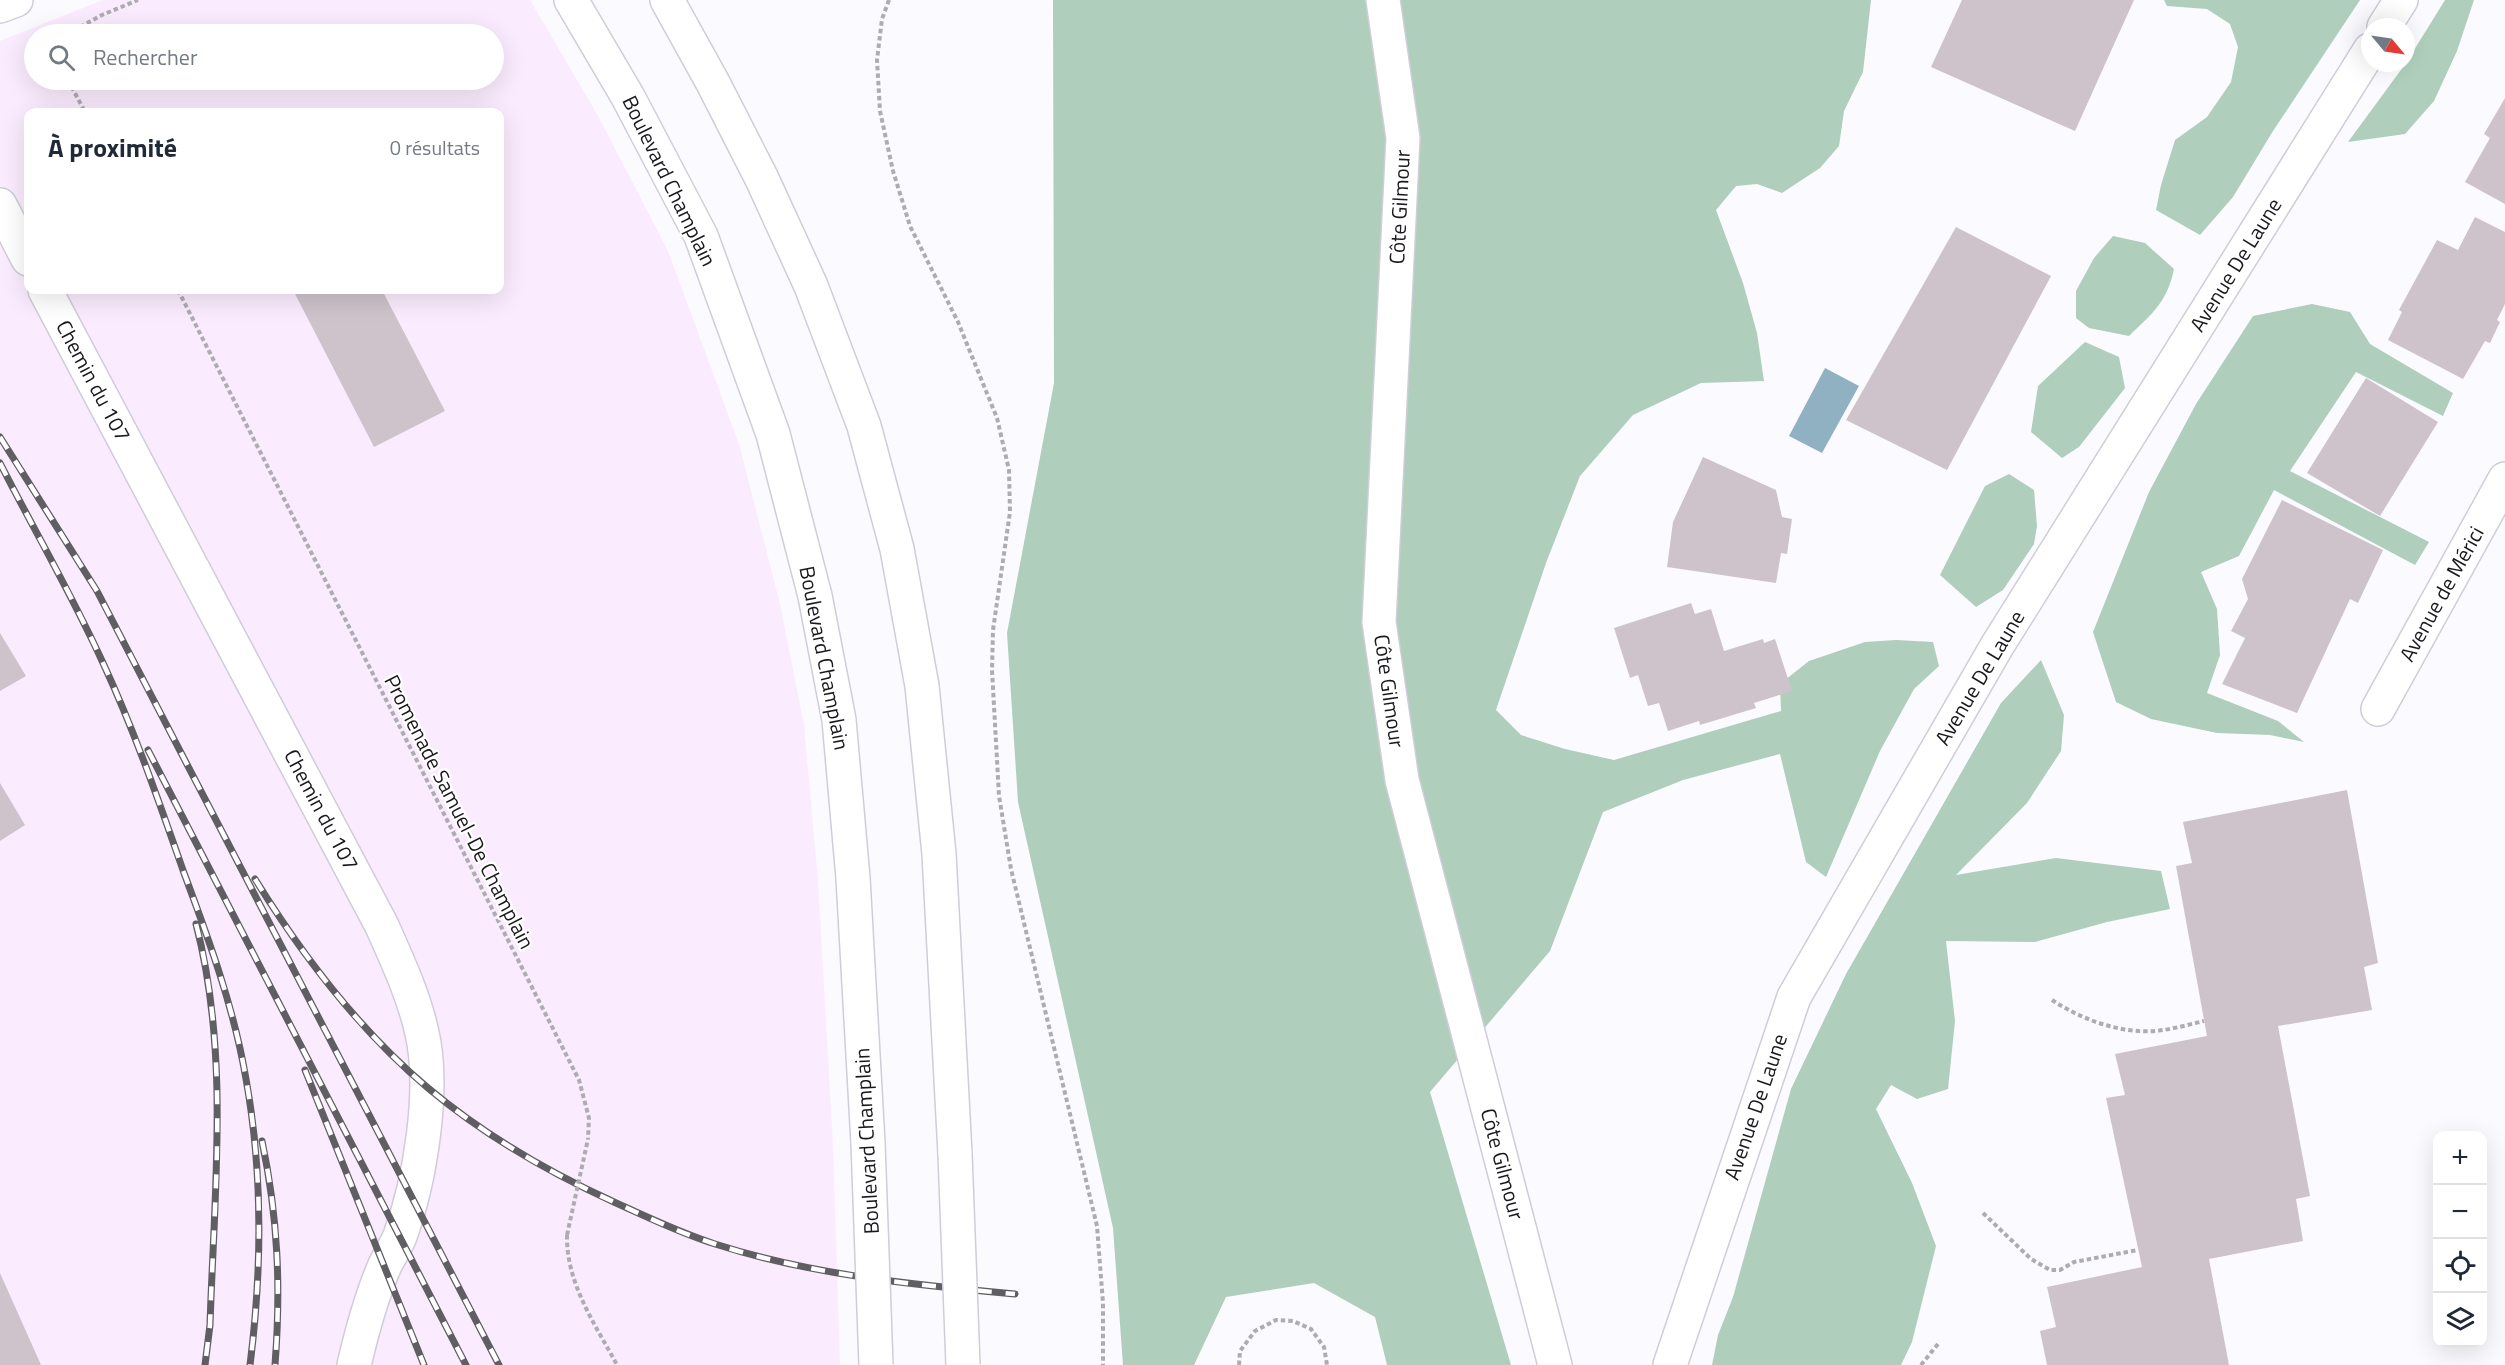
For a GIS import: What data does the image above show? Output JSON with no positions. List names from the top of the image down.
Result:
{
  "streets": {
    "street": [
      "Boulevard Champlain",
      "Côte Gilmour",
      "Avenue De Laune",
      "Chemin du 107",
      "Avenue de Mérici"
    ],
    "path": ["Promenade Samuel-De Champlain"]
  },
  "north": "bottom right",
  "page": {
    "search": "Rechercher",
    "heading": ["À proximité", "0 résultats"],
    "map_buttons": ["+", "−"]
  }
}
